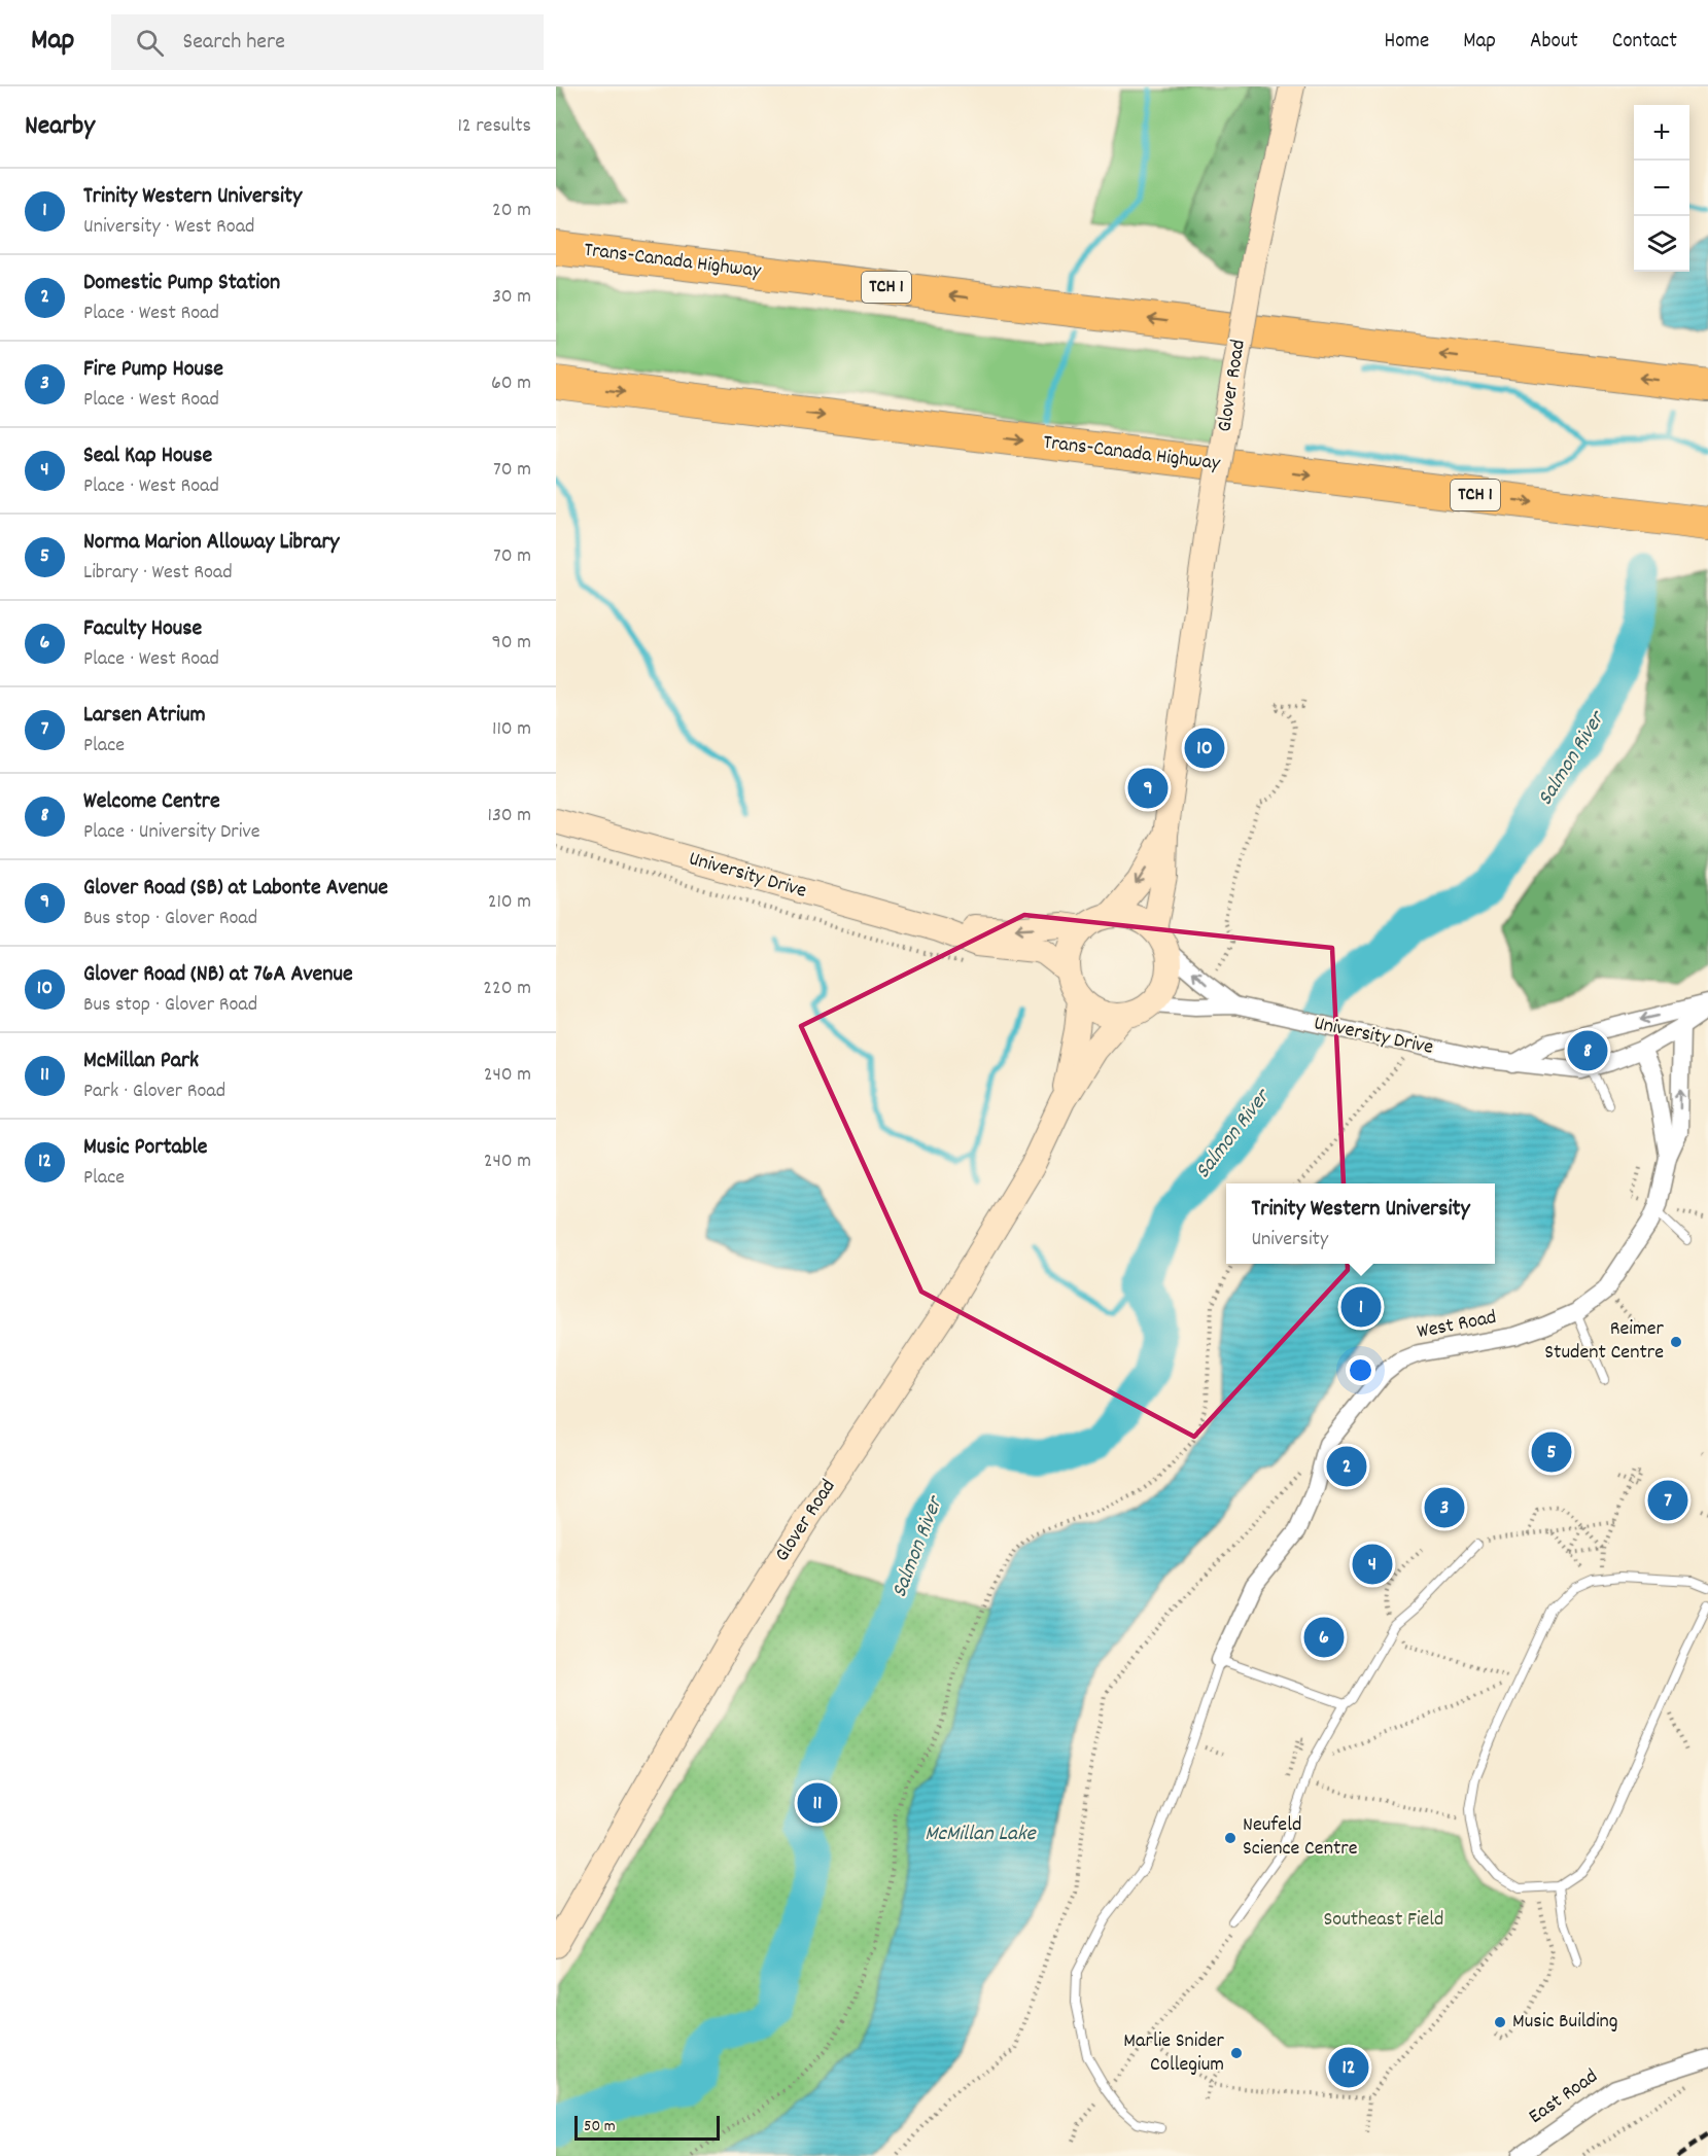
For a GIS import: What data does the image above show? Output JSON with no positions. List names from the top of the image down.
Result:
{
  "streets": {
    "highway": ["Trans-Canada Highway", "TCH 1"],
    "main road": ["Glover Road", "University Drive"],
    "street": ["West Road", "East Road"]
  },
  "crossings": [
    ["Glover Road", "University Drive"],
    ["University Drive", "West Road"]
  ],
  "water": ["Salmon River", "McMillan Lake"],
  "parks": ["Southeast Field"],
  "places": [
    "Reimer Student Centre",
    "Neufeld Science Centre",
    "Music Building",
    "Marlie Snider Collegium"
  ],
  "scale_bar": "50 m",
  "page": {
    "header": "Map",
    "search": "Search here",
    "nav": [
      "Home",
      "Map",
      "About",
      "Contact"
    ],
    "heading": ["Nearby", "12 results"],
    "map_buttons": ["+", "−"],
    "list": [
      {
        "mark": "1",
        "name": "Trinity Western University",
        "note": "University · West Road",
        "value": "20 m"
      },
      {
        "mark": "2",
        "name": "Domestic Pump Station",
        "note": "Place · West Road",
        "value": "30 m"
      },
      {
        "mark": "3",
        "name": "Fire Pump House",
        "note": "Place · West Road",
        "value": "60 m"
      },
      {
        "mark": "4",
        "name": "Seal Kap House",
        "note": "Place · West Road",
        "value": "70 m"
      },
      {
        "mark": "5",
        "name": "Norma Marion Alloway Library",
        "note": "Library · West Road",
        "value": "70 m"
      },
      {
        "mark": "6",
        "name": "Faculty House",
        "note": "Place · West Road",
        "value": "90 m"
      },
      {
        "mark": "7",
        "name": "Larsen Atrium",
        "note": "Place",
        "value": "110 m"
      },
      {
        "mark": "8",
        "name": "Welcome Centre",
        "note": "Place · University Drive",
        "value": "130 m"
      },
      {
        "mark": "9",
        "name": "Glover Road (SB) at Labonte Avenue",
        "note": "Bus stop · Glover Road",
        "value": "210 m"
      },
      {
        "mark": "10",
        "name": "Glover Road (NB) at 76A Avenue",
        "note": "Bus stop · Glover Road",
        "value": "220 m"
      },
      {
        "mark": "11",
        "name": "McMillan Park",
        "note": "Park · Glover Road",
        "value": "240 m"
      },
      {
        "mark": "12",
        "name": "Music Portable",
        "note": "Place",
        "value": "240 m"
      }
    ],
    "pins": [
      "10",
      "9",
      "8",
      "1",
      "5",
      "2",
      "7",
      "3",
      "4",
      "6",
      "11",
      "12"
    ],
    "popup": ["Trinity Western University", "University"],
    "scale": "50 m"
  }
}
